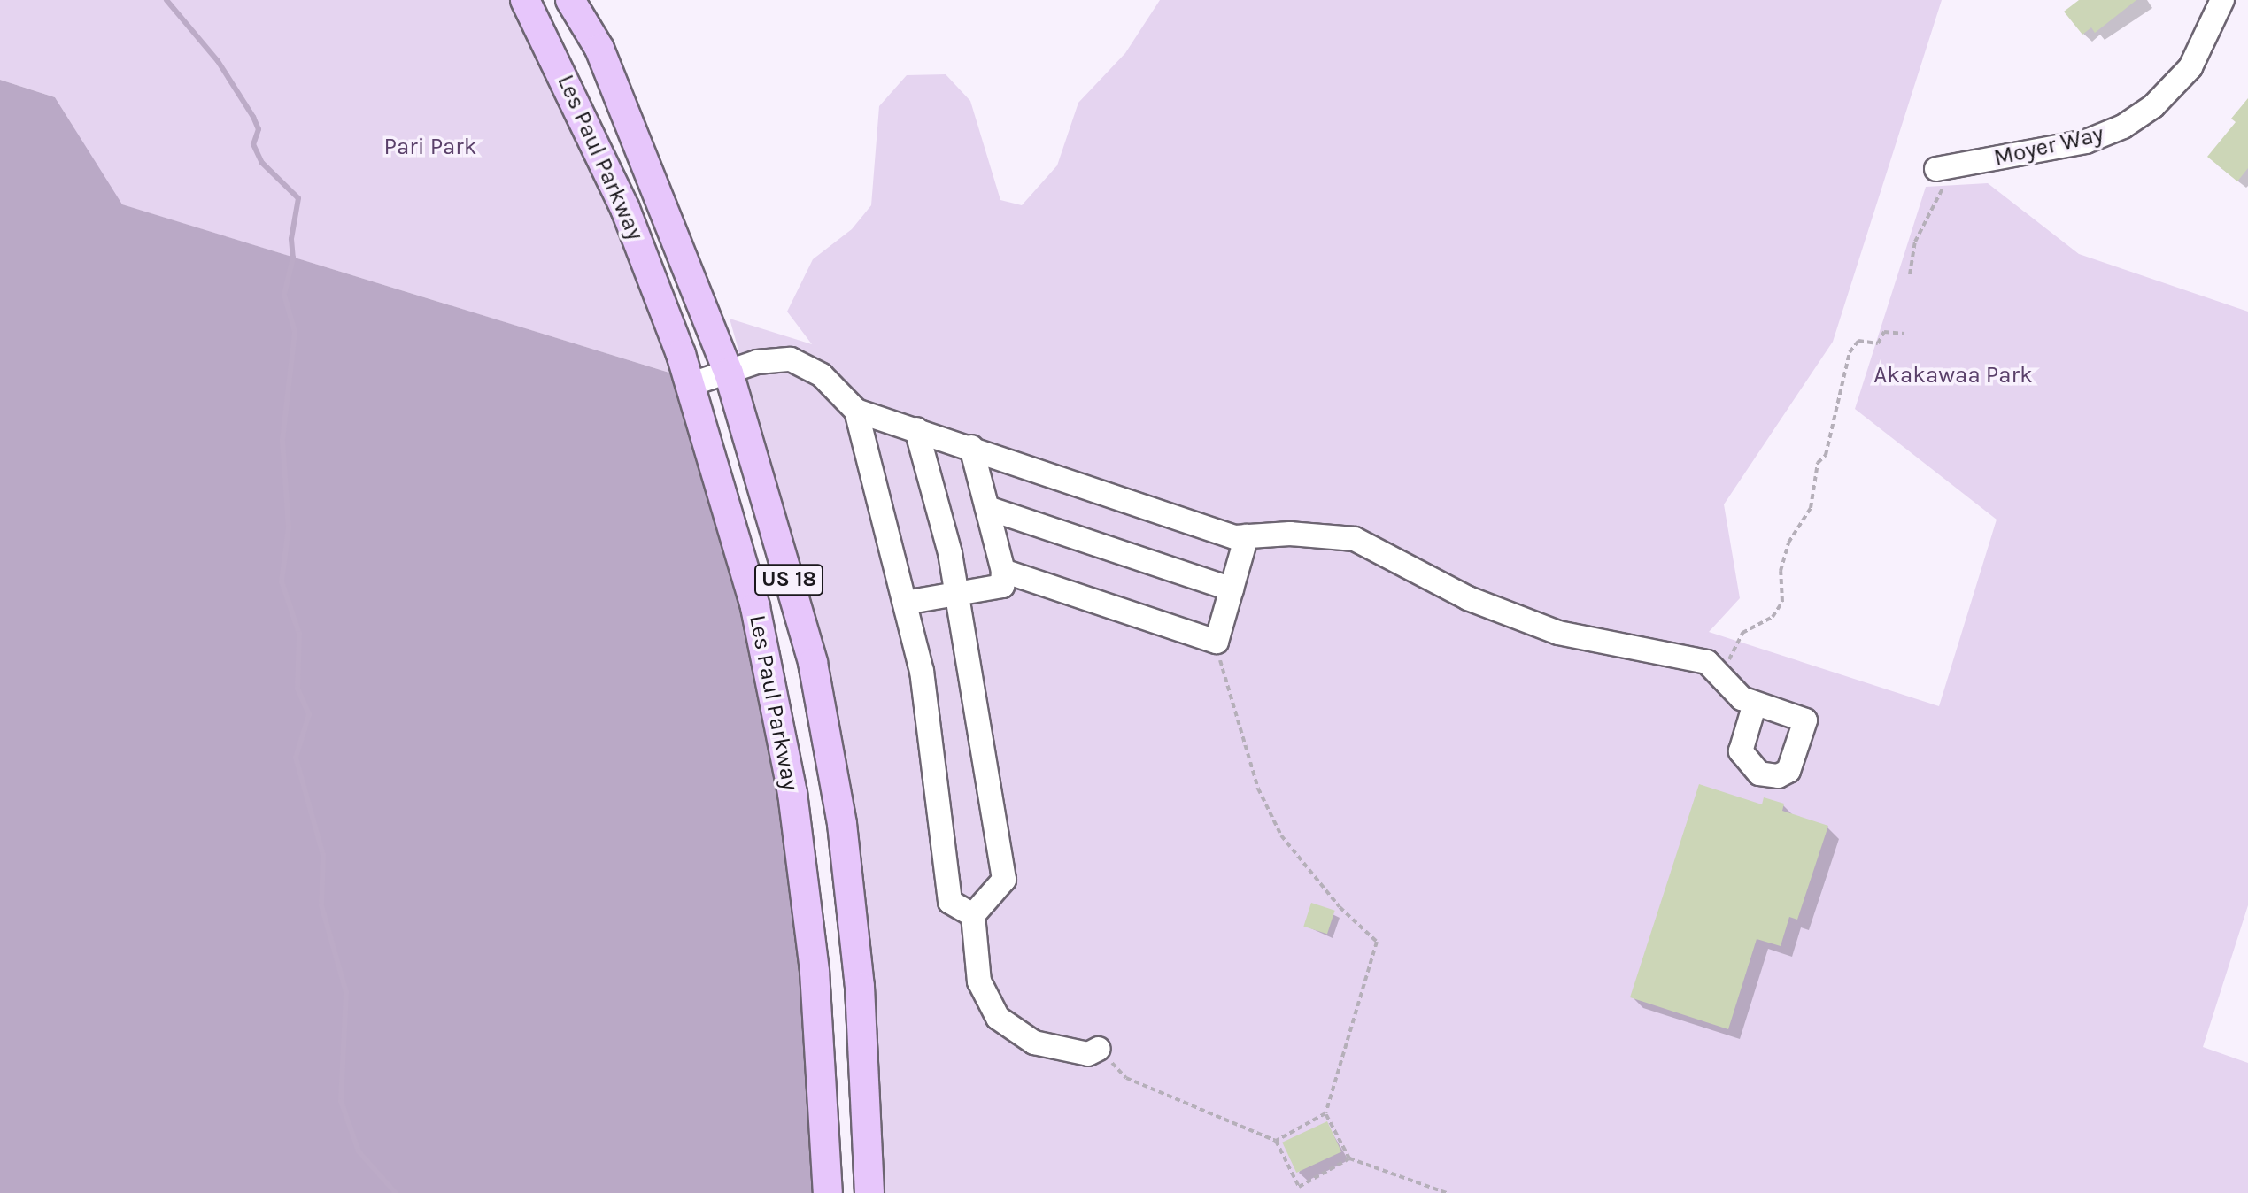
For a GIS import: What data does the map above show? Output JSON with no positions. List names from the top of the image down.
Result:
{
  "streets": {
    "main road": ["Les Paul Parkway", "US 18"],
    "street": ["Moyer Way"]
  },
  "parks": ["Pari Park", "Akakawaa Park"]
}
